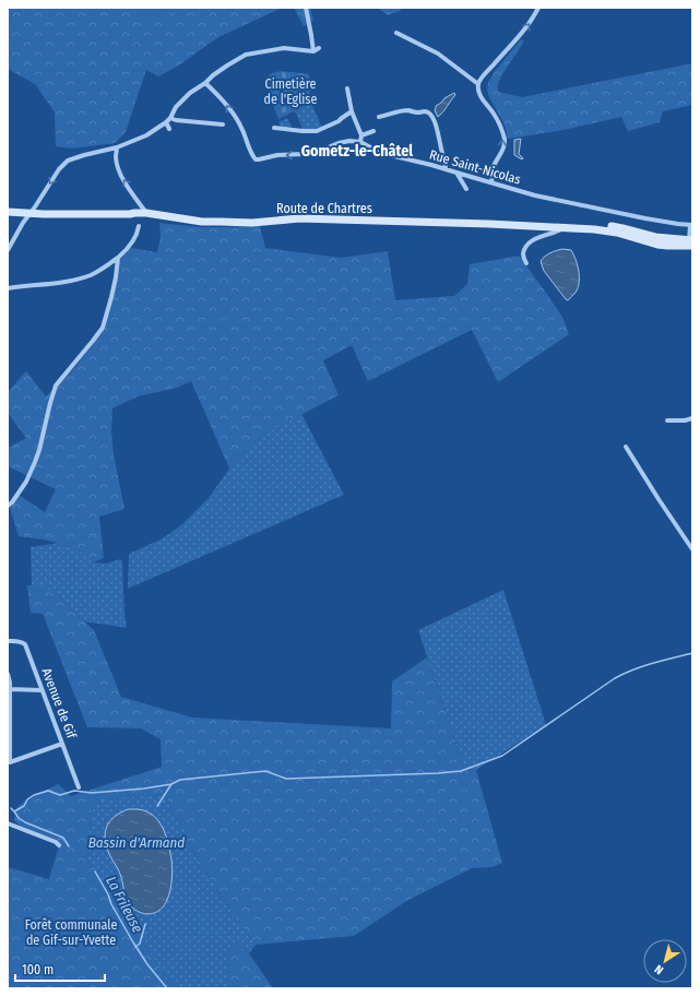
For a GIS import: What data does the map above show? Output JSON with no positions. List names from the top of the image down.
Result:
{
  "streets": {
    "main road": ["Route de Chartres"],
    "street": ["Rue Saint-Nicolas", "Avenue de Gif"]
  },
  "districts": ["Gometz-le-Châtel"],
  "water": ["Bassin d'Armand", "La Frileuse"],
  "parks": ["Cimetière de l'Eglise", "Forêt communale de Gif-sur-Yvette"],
  "scale_bar": "100 m",
  "north": "bottom left"
}
